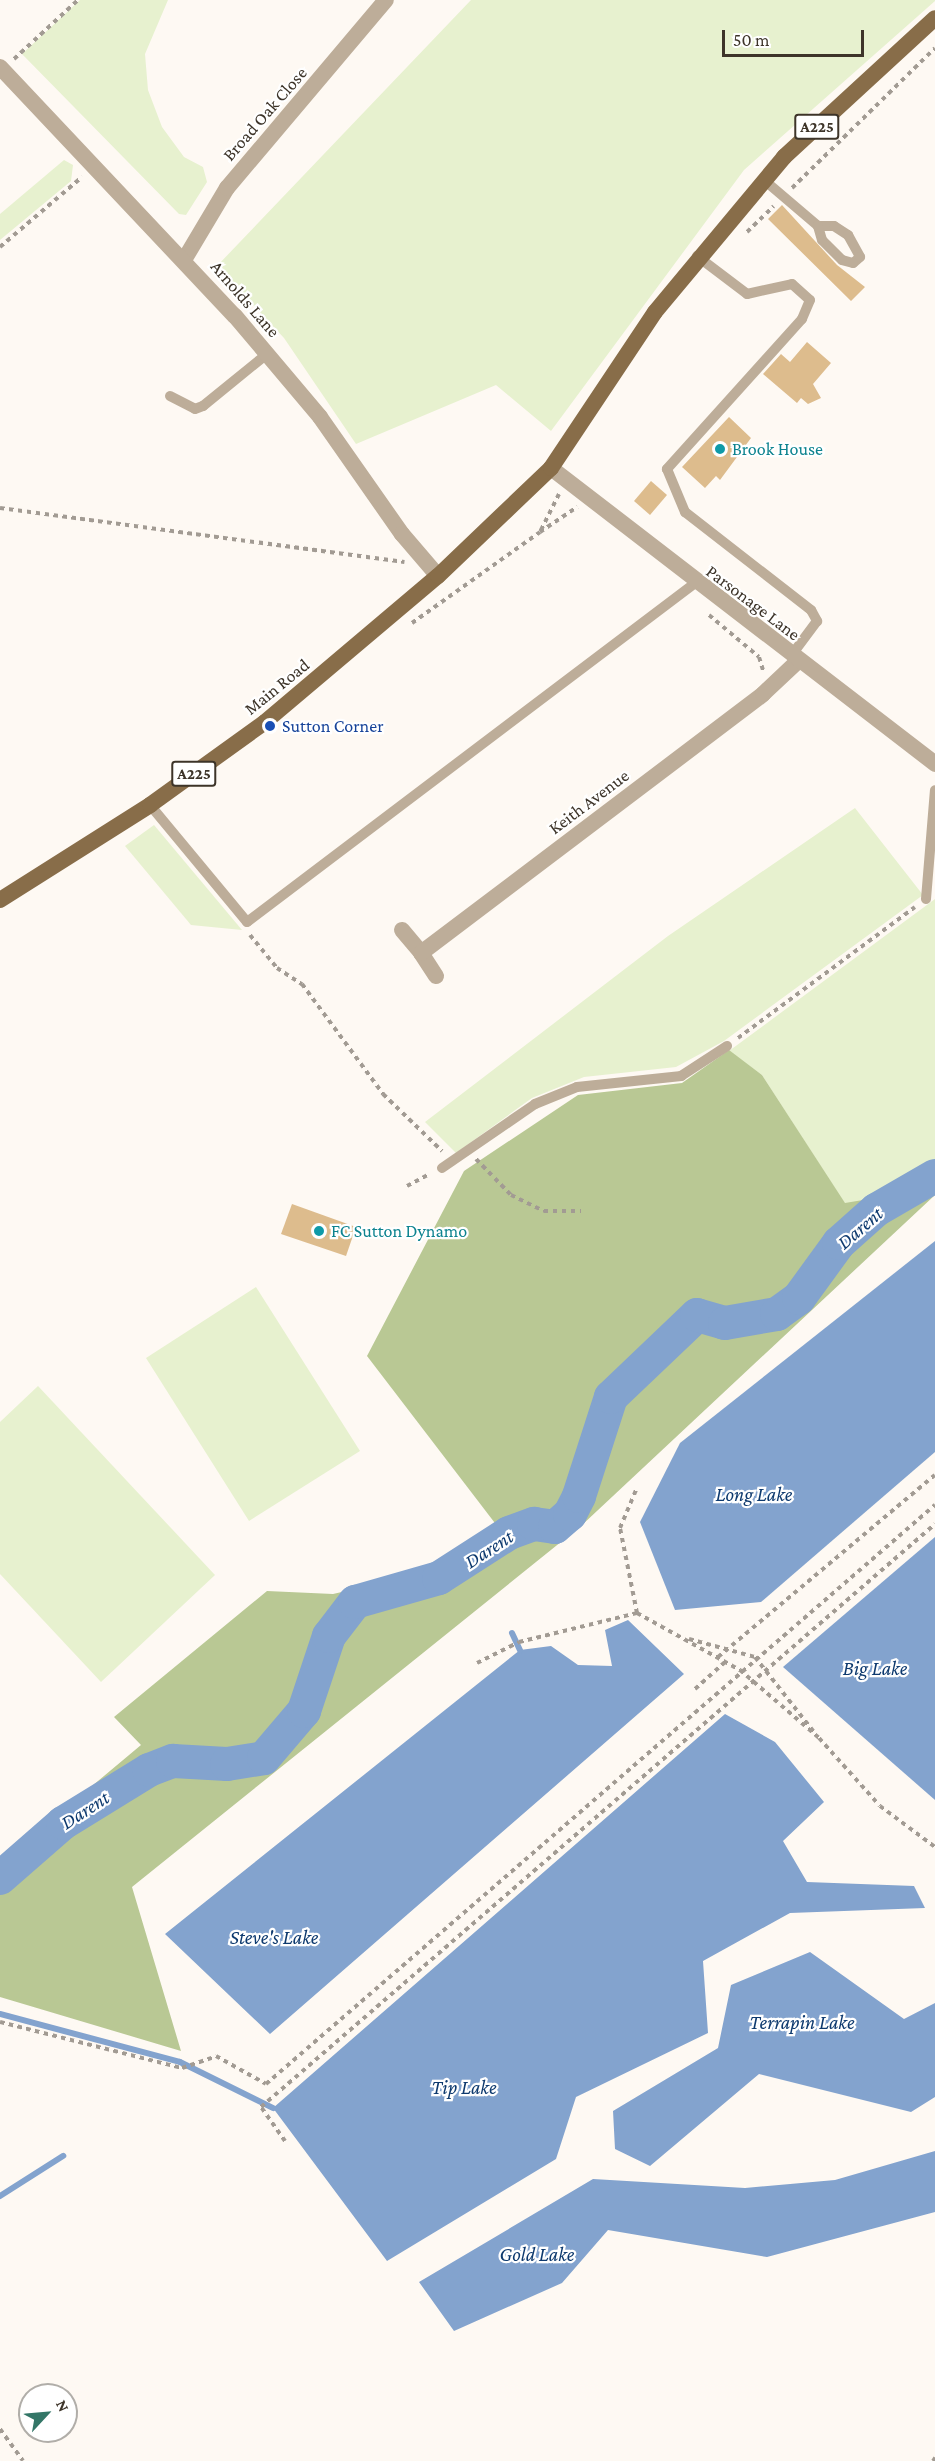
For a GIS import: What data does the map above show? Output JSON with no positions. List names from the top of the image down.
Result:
{
  "streets": {
    "main road": ["A225", "Main Road"],
    "street": [
      "Broad Oak Close",
      "Arnolds Lane",
      "Parsonage Lane",
      "Keith Avenue"
    ]
  },
  "crossings": [
    ["Broad Oak Close", "Arnolds Lane"],
    ["A225", "Parsonage Lane"],
    ["A225", "Main Road"],
    ["Arnolds Lane", "Main Road"],
    ["Parsonage Lane", "Main Road"],
    ["Parsonage Lane", "Keith Avenue"]
  ],
  "water": [
    "Darent",
    "Long Lake",
    "Big Lake",
    "Steve's Lake",
    "Terrapin Lake",
    "Tip Lake",
    "Gold Lake"
  ],
  "places": ["Brook House", "Sutton Corner", "FC Sutton Dynamo"],
  "scale_bar": "50 m",
  "north": "top right"
}
